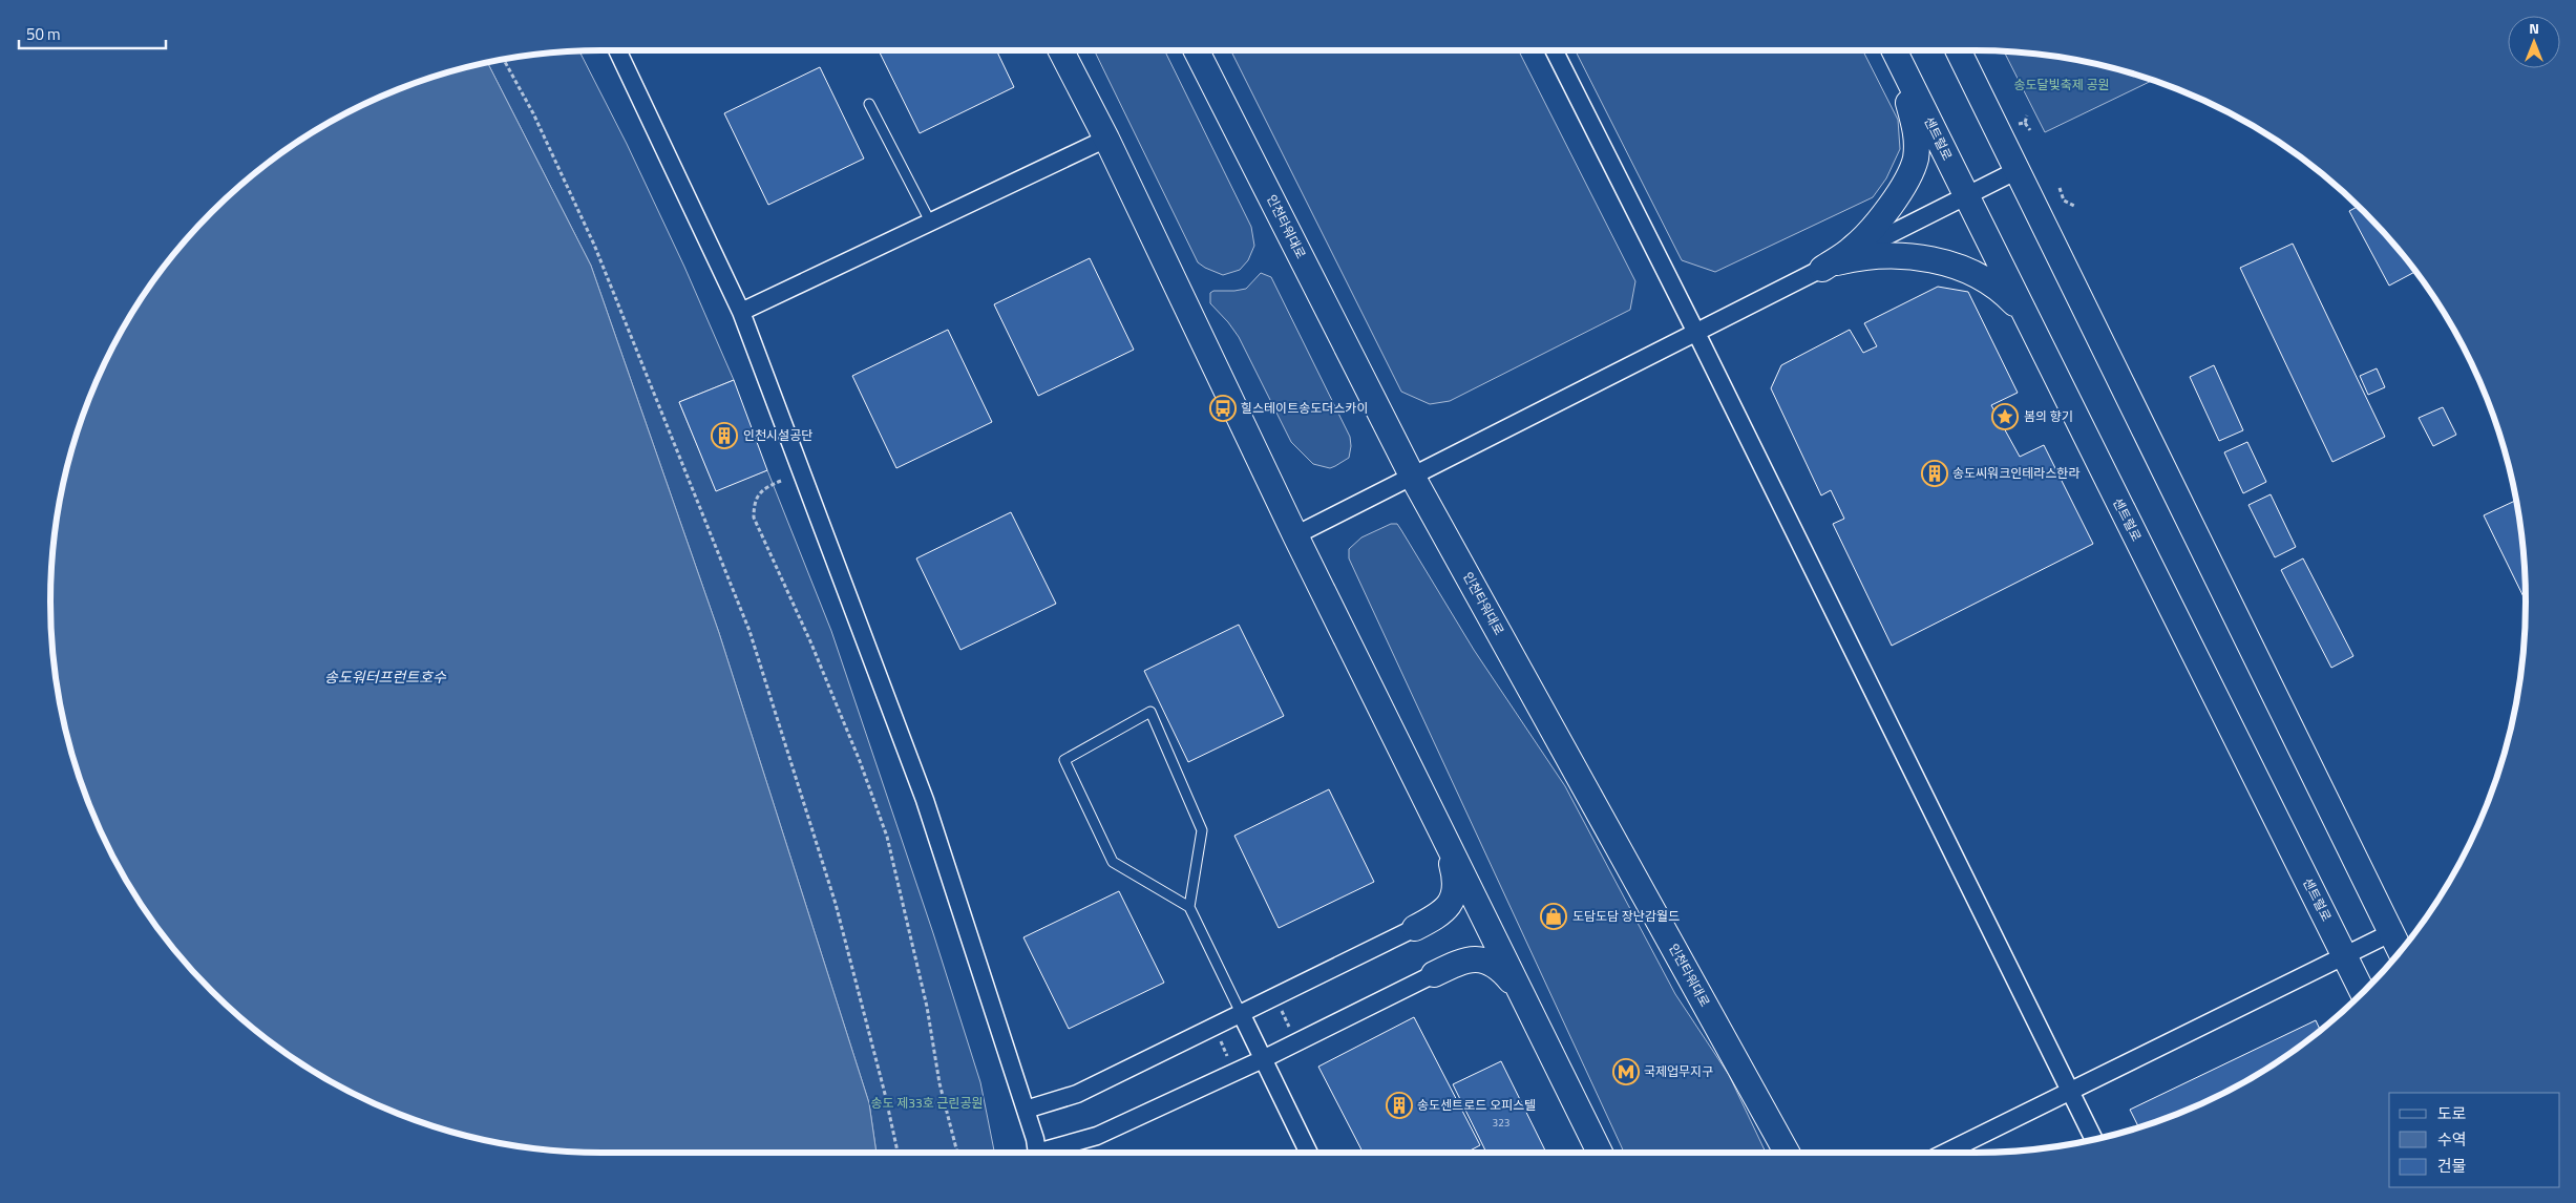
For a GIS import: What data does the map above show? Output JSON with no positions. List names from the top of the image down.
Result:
{
  "streets": {
    "main road": ["센트럴로", "인천타워대로"]
  },
  "water": ["송도워터프런트호수"],
  "parks": ["송도달빛축제 공원", "송도 제33호 근린공원"],
  "places": {
    "bus stop": ["힐스테이트송도더스카이"],
    "place": ["봄의 향기"],
    "building": ["인천시설공단", "송도씨워크인테라스한라", "송도센트로드 오피스텔"],
    "shop": ["도담도담 장난감월드"],
    "metro station": ["국제업무지구"]
  },
  "house_numbers": ["323"],
  "legend": ["도로", "수역", "건물"],
  "scale_bar": "50 m",
  "north": "top"
}
